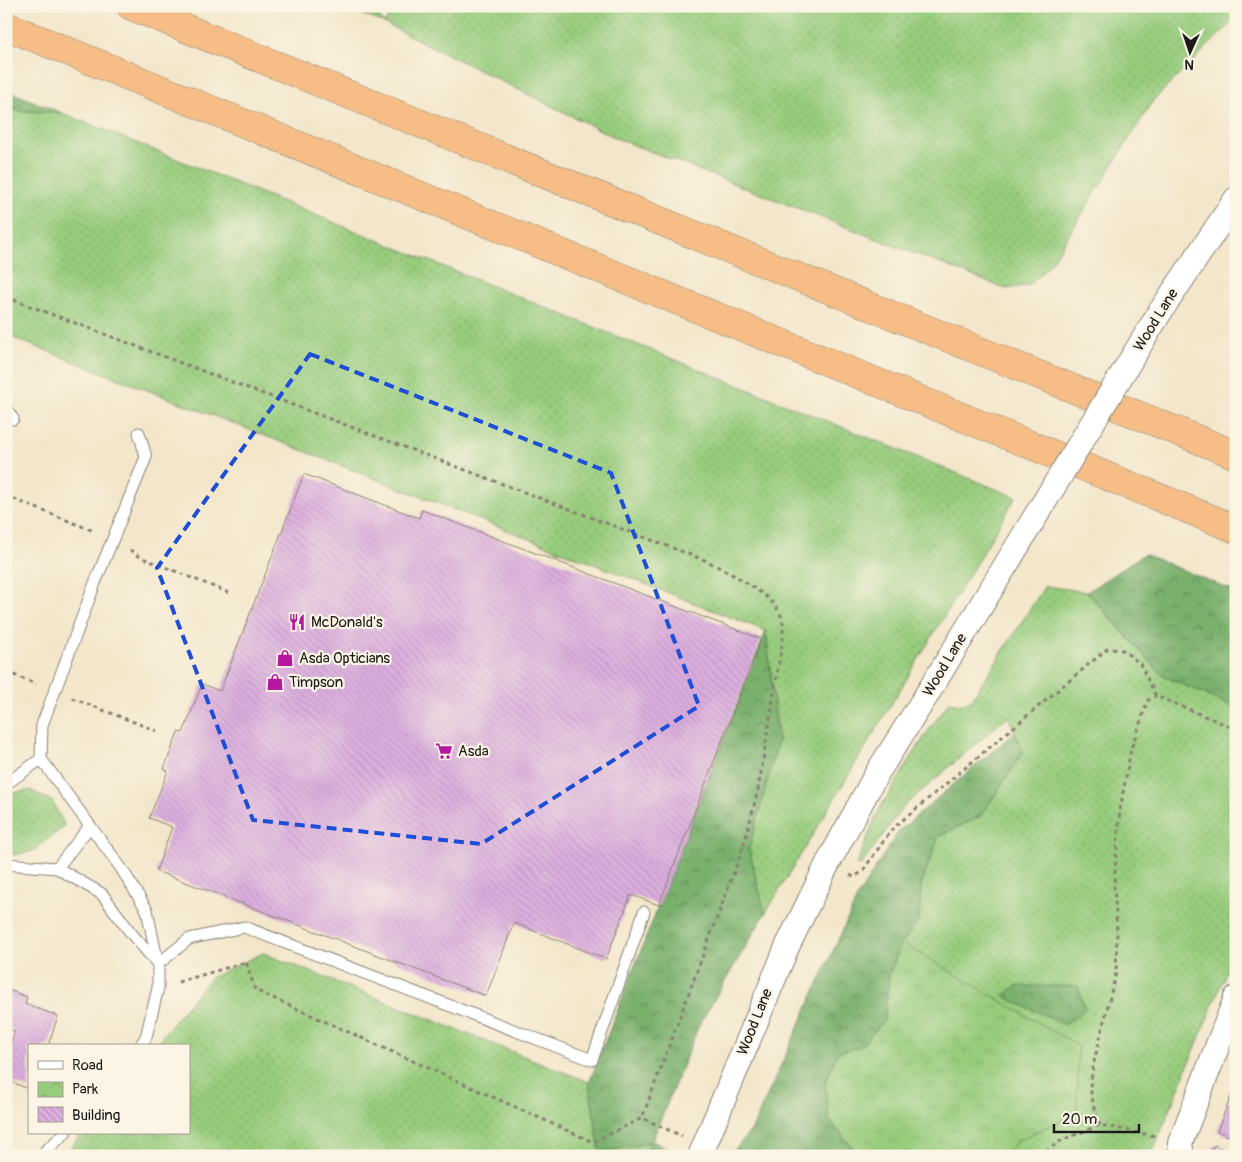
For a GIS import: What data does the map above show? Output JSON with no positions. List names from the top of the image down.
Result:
{
  "streets": {
    "street": ["Wood Lane"]
  },
  "places": {
    "restaurant": ["McDonald's"],
    "shop": ["Asda Opticians", "Timpson"],
    "supermarket": ["Asda"]
  },
  "legend": ["Road", "Park", "Building"],
  "scale_bar": "20 m",
  "north": "bottom"
}
